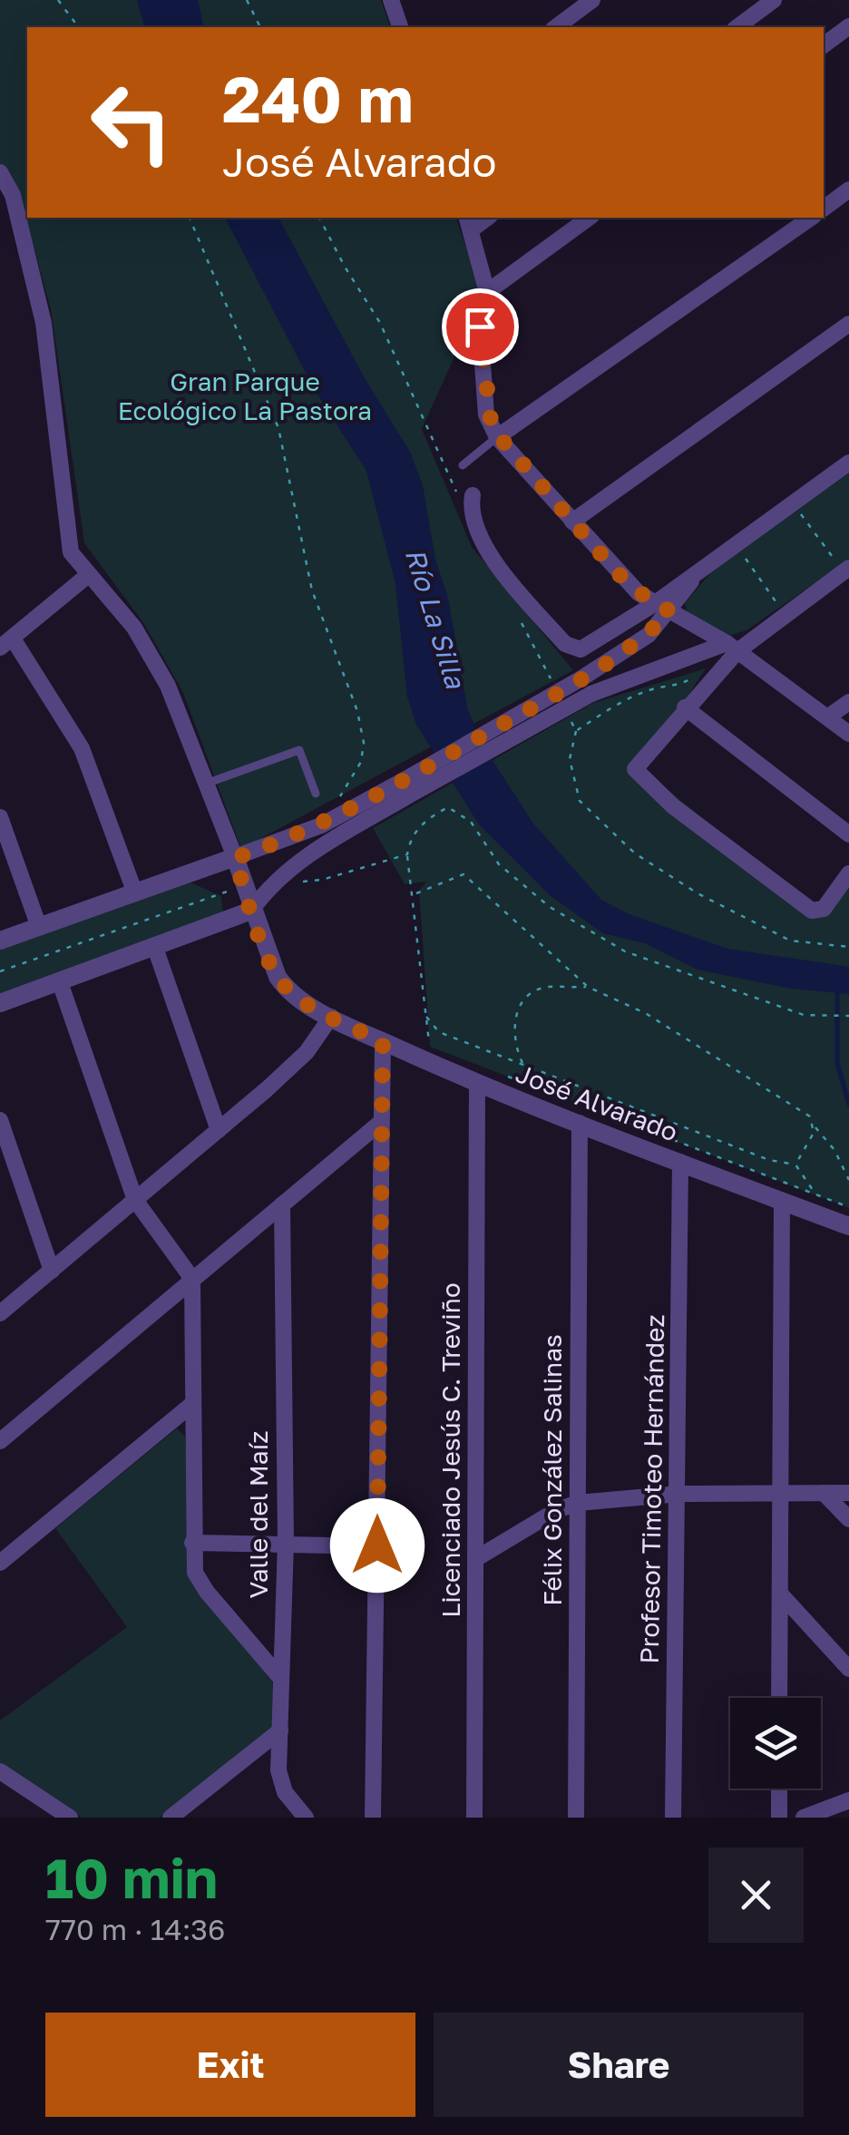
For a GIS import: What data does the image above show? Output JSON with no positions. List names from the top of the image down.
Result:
{
  "streets": {
    "street": [
      "José Alvarado",
      "Licenciado Jesús C. Treviño",
      "Félix González Salinas",
      "Profesor Timoteo Hernández",
      "Valle del Maíz"
    ]
  },
  "crossings": [
    ["José Alvarado", "Licenciado Jesús C. Treviño"],
    ["José Alvarado", "Félix González Salinas"],
    ["José Alvarado", "Profesor Timoteo Hernández"]
  ],
  "water": ["Río La Silla"],
  "parks": ["Gran Parque Ecológico La Pastora"],
  "page": {
    "turn": ["240 m", "José Alvarado"],
    "heading": ["10 min", "770 m · 14:36"],
    "buttons": ["Exit", "Share"]
  }
}
